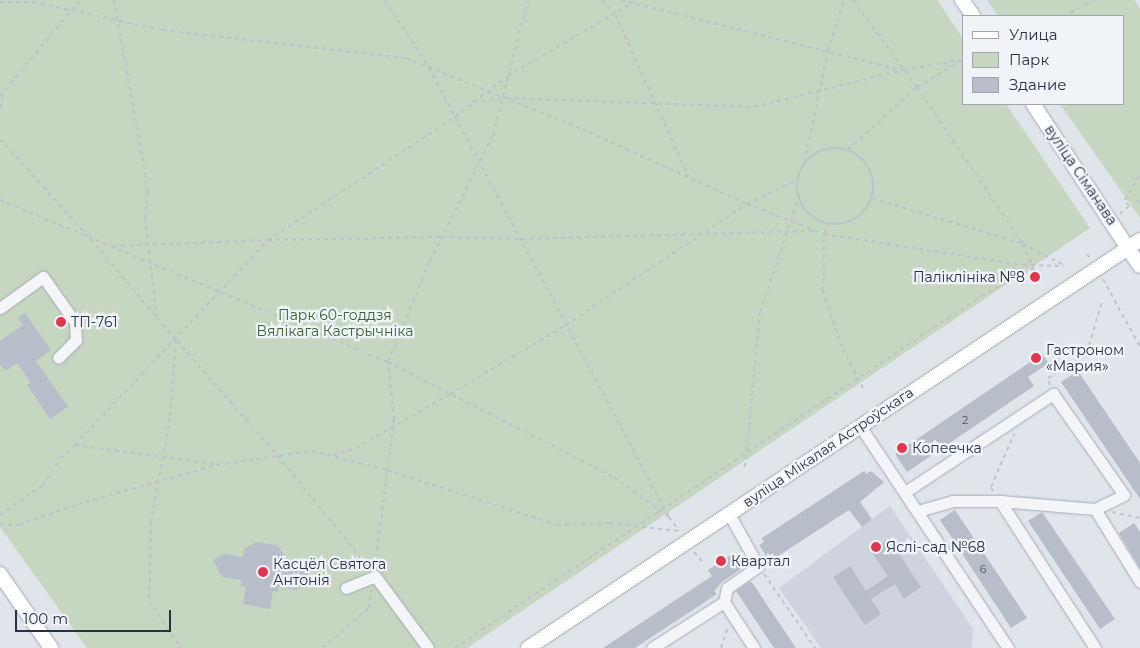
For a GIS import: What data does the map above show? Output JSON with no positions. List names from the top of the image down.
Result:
{
  "streets": {
    "main road": ["вуліца Сіманава", "вуліца Мікалая Астроўскага"]
  },
  "crossings": [
    ["вуліца Сіманава", "вуліца Мікалая Астроўскага"]
  ],
  "parks": ["Парк 60-годдзя Вялікага Кастрычніка"],
  "places": [
    "Паліклініка №8",
    "ТП-761",
    "Гастроном «Мария»",
    "Копеечка",
    "Яслі-сад №68",
    "Квартал",
    "Касцёл Святога Антонія"
  ],
  "house_numbers": ["2", "6"],
  "legend": ["Улица", "Парк", "Здание"],
  "scale_bar": "100 m"
}
